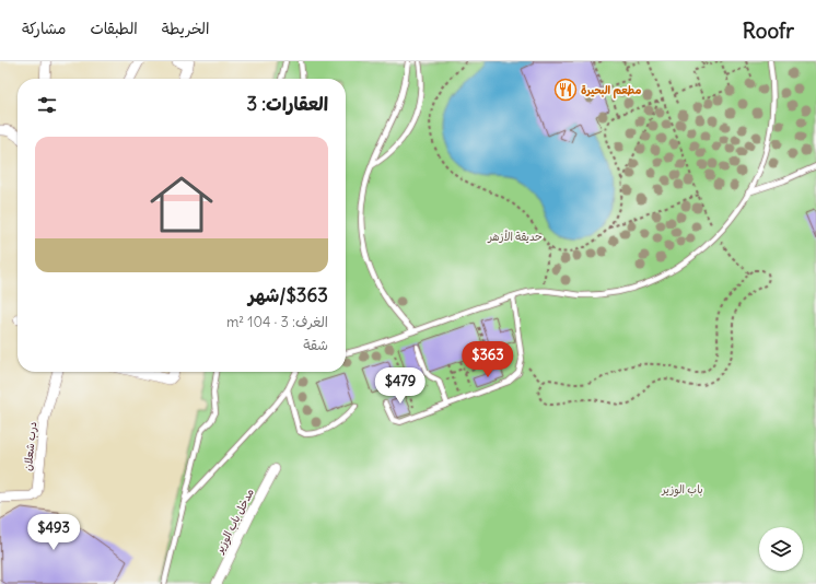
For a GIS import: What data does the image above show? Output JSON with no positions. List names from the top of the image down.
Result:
{
  "streets": {
    "street": ["درب شعلان", "مدخل باب الوزير"]
  },
  "parks": ["حديقة الأزهر", "باب الوزير"],
  "places": {
    "restaurant": ["مطعم البحيرة"]
  },
  "page": {
    "header": "Roofr",
    "nav": ["الخريطة", "الطبقات", "مشاركة"],
    "heading": "العقارات: 3",
    "list": [
      {
        "name": "$363/شهر",
        "note": "الغرف: 3 · 104 m² · شقة"
      }
    ],
    "price": ["$363", "$479", "$493"]
  }
}
